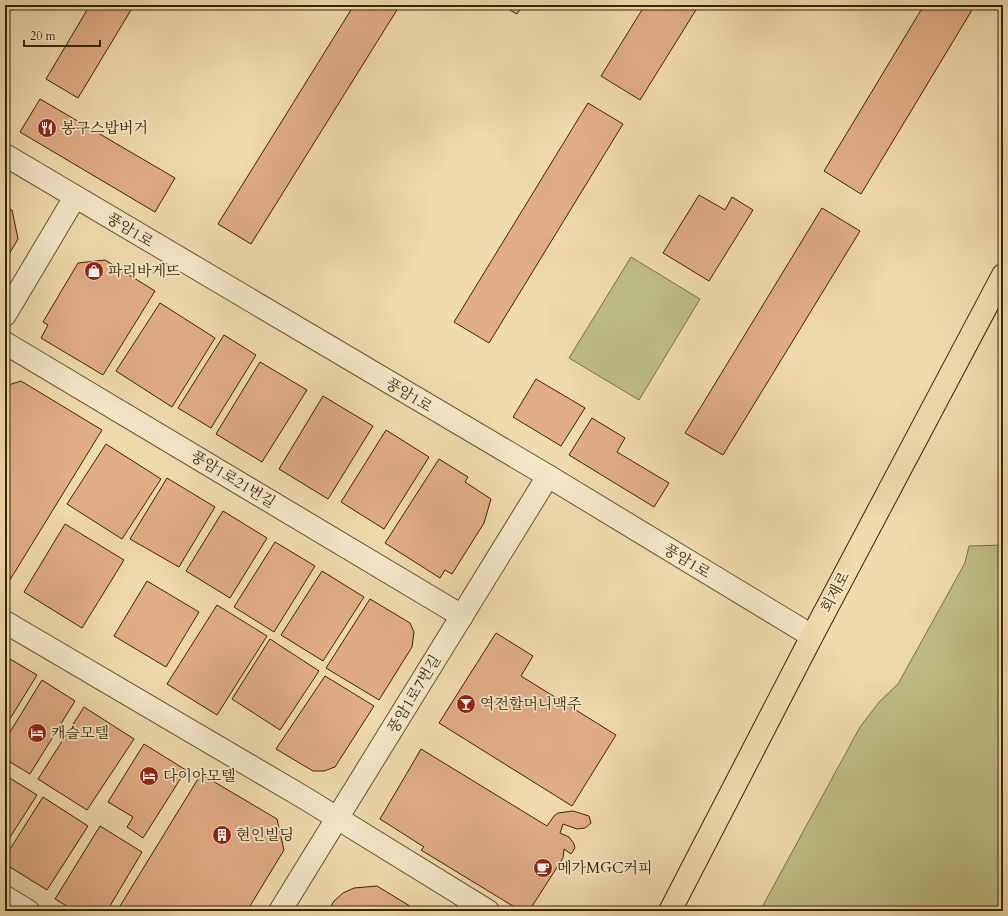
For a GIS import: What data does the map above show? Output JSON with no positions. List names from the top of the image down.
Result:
{
  "streets": {
    "main road": ["회재로"],
    "street": ["풍암1로", "풍암1로21번길", "풍암1로7번길"]
  },
  "crossings": [
    ["풍암1로", "회재로"],
    ["풍암1로", "풍암1로7번길"],
    ["풍암1로21번길", "풍암1로7번길"]
  ],
  "places": {
    "restaurant": ["봉구스밥버거"],
    "shop": ["파리바게뜨"],
    "bar": ["역전할머니맥주"],
    "hotel": ["캐슬모텔", "다이아모텔"],
    "building": ["현인빌딩"],
    "cafe": ["메가MGC커피"]
  },
  "scale_bar": "20 m"
}
